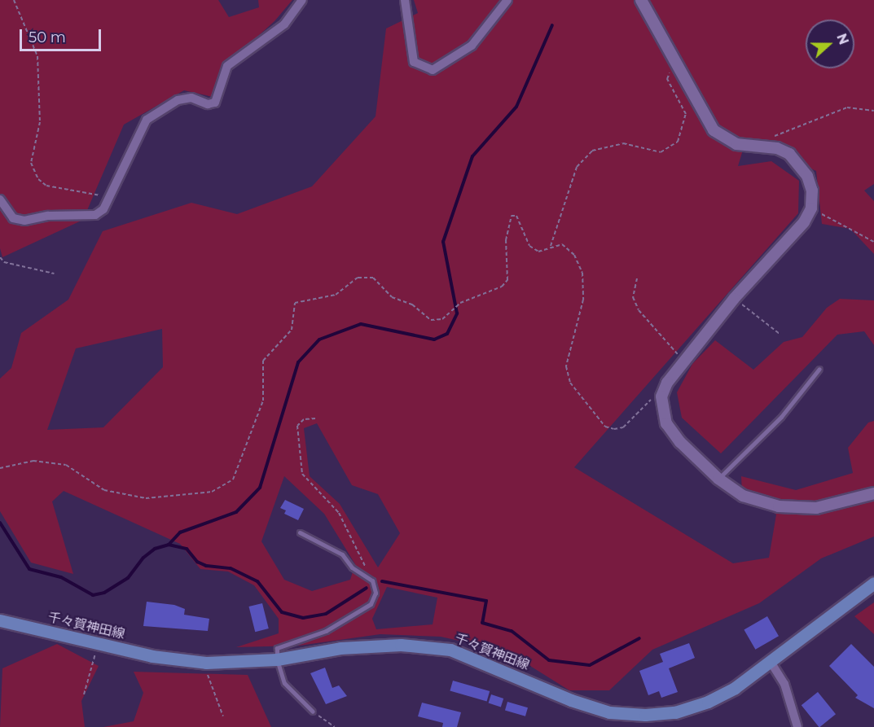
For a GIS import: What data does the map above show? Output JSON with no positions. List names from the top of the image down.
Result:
{
  "streets": {
    "main road": ["千々賀神田線"]
  },
  "scale_bar": "50 m",
  "north": "right"
}
